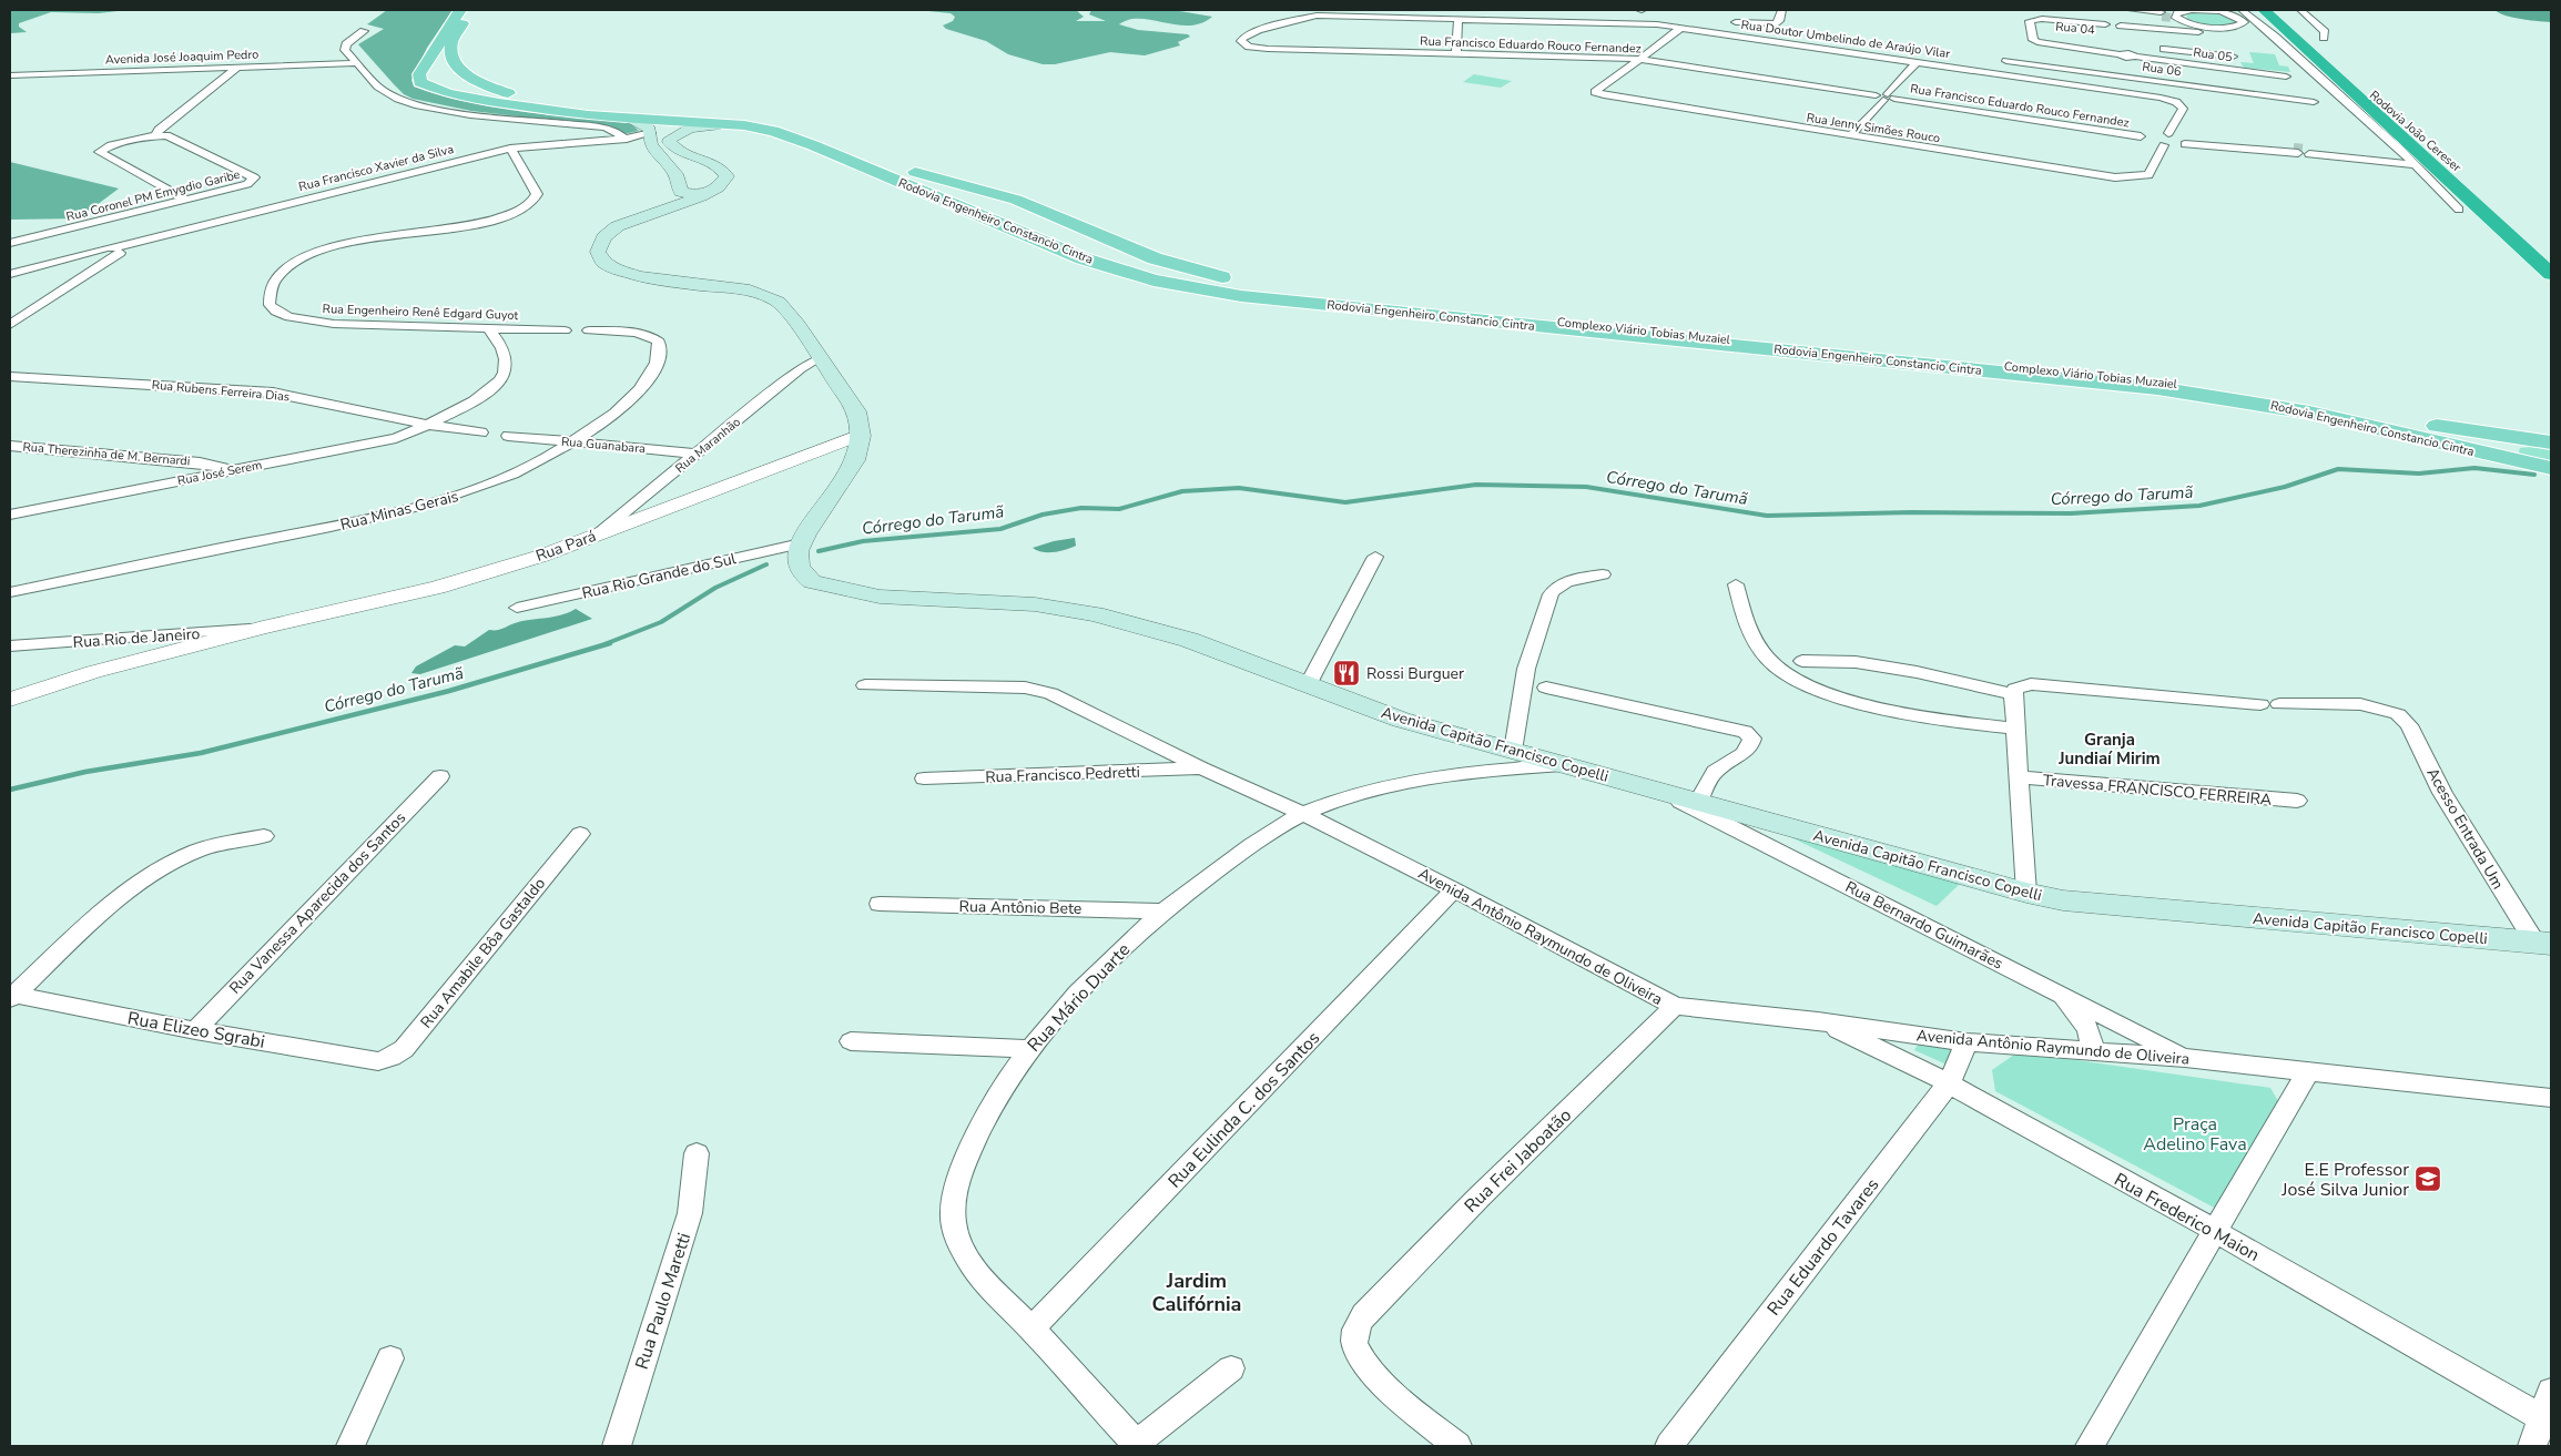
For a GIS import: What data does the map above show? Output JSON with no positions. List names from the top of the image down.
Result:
{
  "streets": {
    "highway": ["Rodovia João Cereser"],
    "main road": ["Rodovia Engenheiro Constancio Cintra", "Complexo Viário Tobias Muzaiel", "Avenida Capitão Francisco Copelli"],
    "street": [
      "Rua Doutor Umbelindo de Araújo Vilar",
      "Rua Francisco Eduardo Rouco Fernandez",
      "Rua 05",
      "Avenida José Joaquim Pedro",
      "Rua 06",
      "Rua Jenny Simões Rouco",
      "Rua Francisco Xavier da Silva",
      "Rua Coronel PM Emygdio Garibe",
      "Rua Engenheiro Renê Edgard Guyot",
      "Rua Rubens Ferreira Dias",
      "Rua Guanabara",
      "Rua Maranhão",
      "Rua Therezinha de M. Bernardi",
      "Rua José Serem",
      "Rua Minas Gerais",
      "Rua Pará",
      "Rua Rio Grande do Sul",
      "Rua Rio de Janeiro",
      "Rua Francisco Pedretti",
      "Travessa FRANCISCO FERREIRA",
      "Acesso Entrada Um",
      "Rua Vanessa Aparecida dos Santos",
      "Rua Antônio Bete",
      "Rua Bernardo Guimarães",
      "Avenida Antônio Raymundo de Oliveira",
      "Rua Amabile Bôa Gastaldo",
      "Rua Mário Duarte",
      "Rua Elizeo Sgrabi",
      "Rua Eulinda C. dos Santos",
      "Rua Frei Jaboatão",
      "Rua Frederico Maion",
      "Rua Eduardo Tavares",
      "Rua Paulo Maretti"
    ]
  },
  "crossings": [
    ["Rua Doutor Umbelindo de Araújo Vilar", "Rua Francisco Eduardo Rouco Fernandez"],
    ["Rua Francisco Eduardo Rouco Fernandez", "Rua Jenny Simões Rouco"],
    ["Rua Francisco Xavier da Silva", "Rua Engenheiro Renê Edgard Guyot"],
    ["Rodovia Engenheiro Constancio Cintra", "Complexo Viário Tobias Muzaiel"],
    ["Rua Engenheiro Renê Edgard Guyot", "Rua José Serem"],
    ["Rua Rubens Ferreira Dias", "Rua José Serem"],
    ["Rua Guanabara", "Rua Maranhão"],
    ["Rua Guanabara", "Rua Minas Gerais"],
    ["Rua Maranhão", "Rua Pará"],
    ["Rua Therezinha de M. Bernardi", "Rua José Serem"],
    ["Rua Pará", "Rua Rio de Janeiro"],
    ["Rua Rio Grande do Sul", "Avenida Capitão Francisco Copelli"],
    ["Avenida Capitão Francisco Copelli", "Acesso Entrada Um"],
    ["Avenida Capitão Francisco Copelli", "Rua Bernardo Guimarães"],
    ["Avenida Capitão Francisco Copelli", "Rua Mário Duarte"],
    ["Rua Francisco Pedretti", "Avenida Antônio Raymundo de Oliveira"],
    ["Rua Vanessa Aparecida dos Santos", "Rua Elizeo Sgrabi"],
    ["Rua Antônio Bete", "Rua Mário Duarte"],
    ["Rua Bernardo Guimarães", "Avenida Antônio Raymundo de Oliveira"],
    ["Avenida Antônio Raymundo de Oliveira", "Rua Mário Duarte"],
    ["Avenida Antônio Raymundo de Oliveira", "Rua Eulinda C. dos Santos"],
    ["Avenida Antônio Raymundo de Oliveira", "Rua Frei Jaboatão"],
    ["Avenida Antônio Raymundo de Oliveira", "Rua Frederico Maion"],
    ["Avenida Antônio Raymundo de Oliveira", "Rua Eduardo Tavares"],
    ["Rua Amabile Bôa Gastaldo", "Rua Elizeo Sgrabi"],
    ["Rua Mário Duarte", "Rua Eulinda C. dos Santos"],
    ["Rua Frederico Maion", "Rua Eduardo Tavares"]
  ],
  "districts": ["Granja Jundiaí Mirim", "Jardim Califórnia"],
  "water": ["Córrego do Tarumã"],
  "parks": ["Praça Adelino Fava"],
  "places": {
    "restaurant": ["Rossi Burguer"],
    "school or university": ["E.E Professor José Silva Junior"]
  }
}
